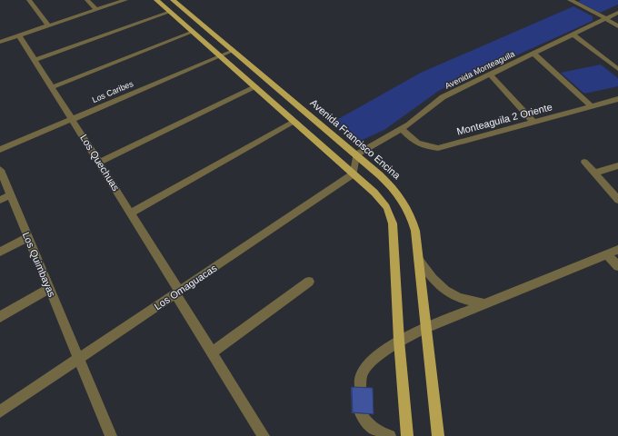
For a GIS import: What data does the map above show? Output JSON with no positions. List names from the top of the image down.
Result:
{
  "streets": {
    "main road": ["Avenida Francisco Encina"],
    "street": [
      "Avenida Monteaguila",
      "Los Caribes",
      "Monteaguila 2 Oriente",
      "Los Quechuas",
      "Los Quimbayas",
      "Los Omaguacas"
    ]
  },
  "crossings": [
    ["Avenida Monteaguila", "Monteaguila 2 Oriente"],
    ["Avenida Monteaguila", "Avenida Francisco Encina"],
    ["Los Caribes", "Avenida Francisco Encina"],
    ["Los Caribes", "Los Quechuas"],
    ["Los Quechuas", "Los Omaguacas"],
    ["Los Quimbayas", "Los Omaguacas"]
  ]
}
